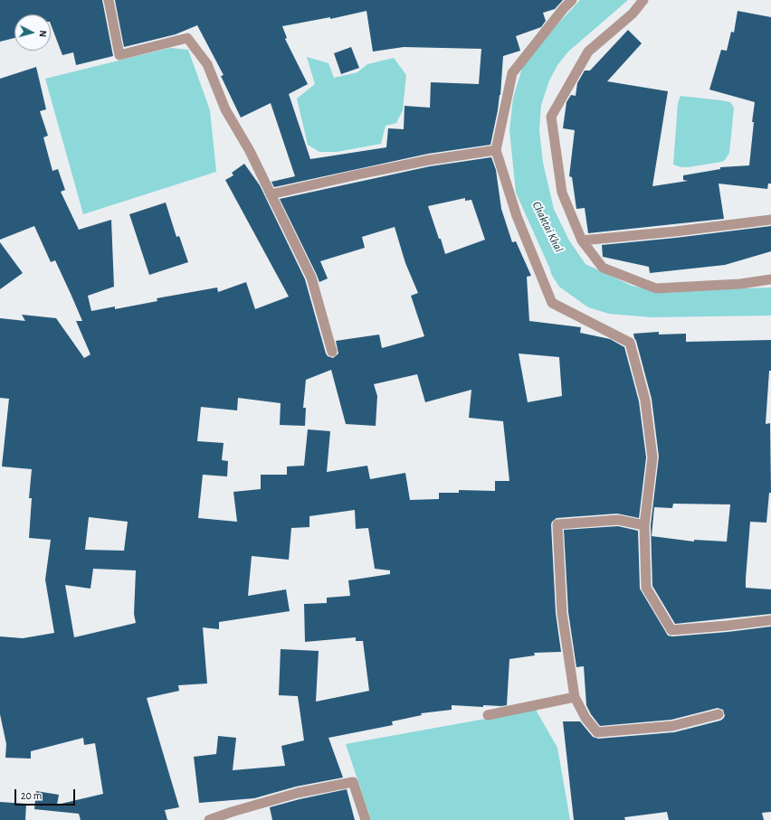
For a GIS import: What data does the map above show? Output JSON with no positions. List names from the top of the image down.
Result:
{
  "water": ["Chaktai Khal"],
  "scale_bar": "20 m",
  "north": "right"
}
